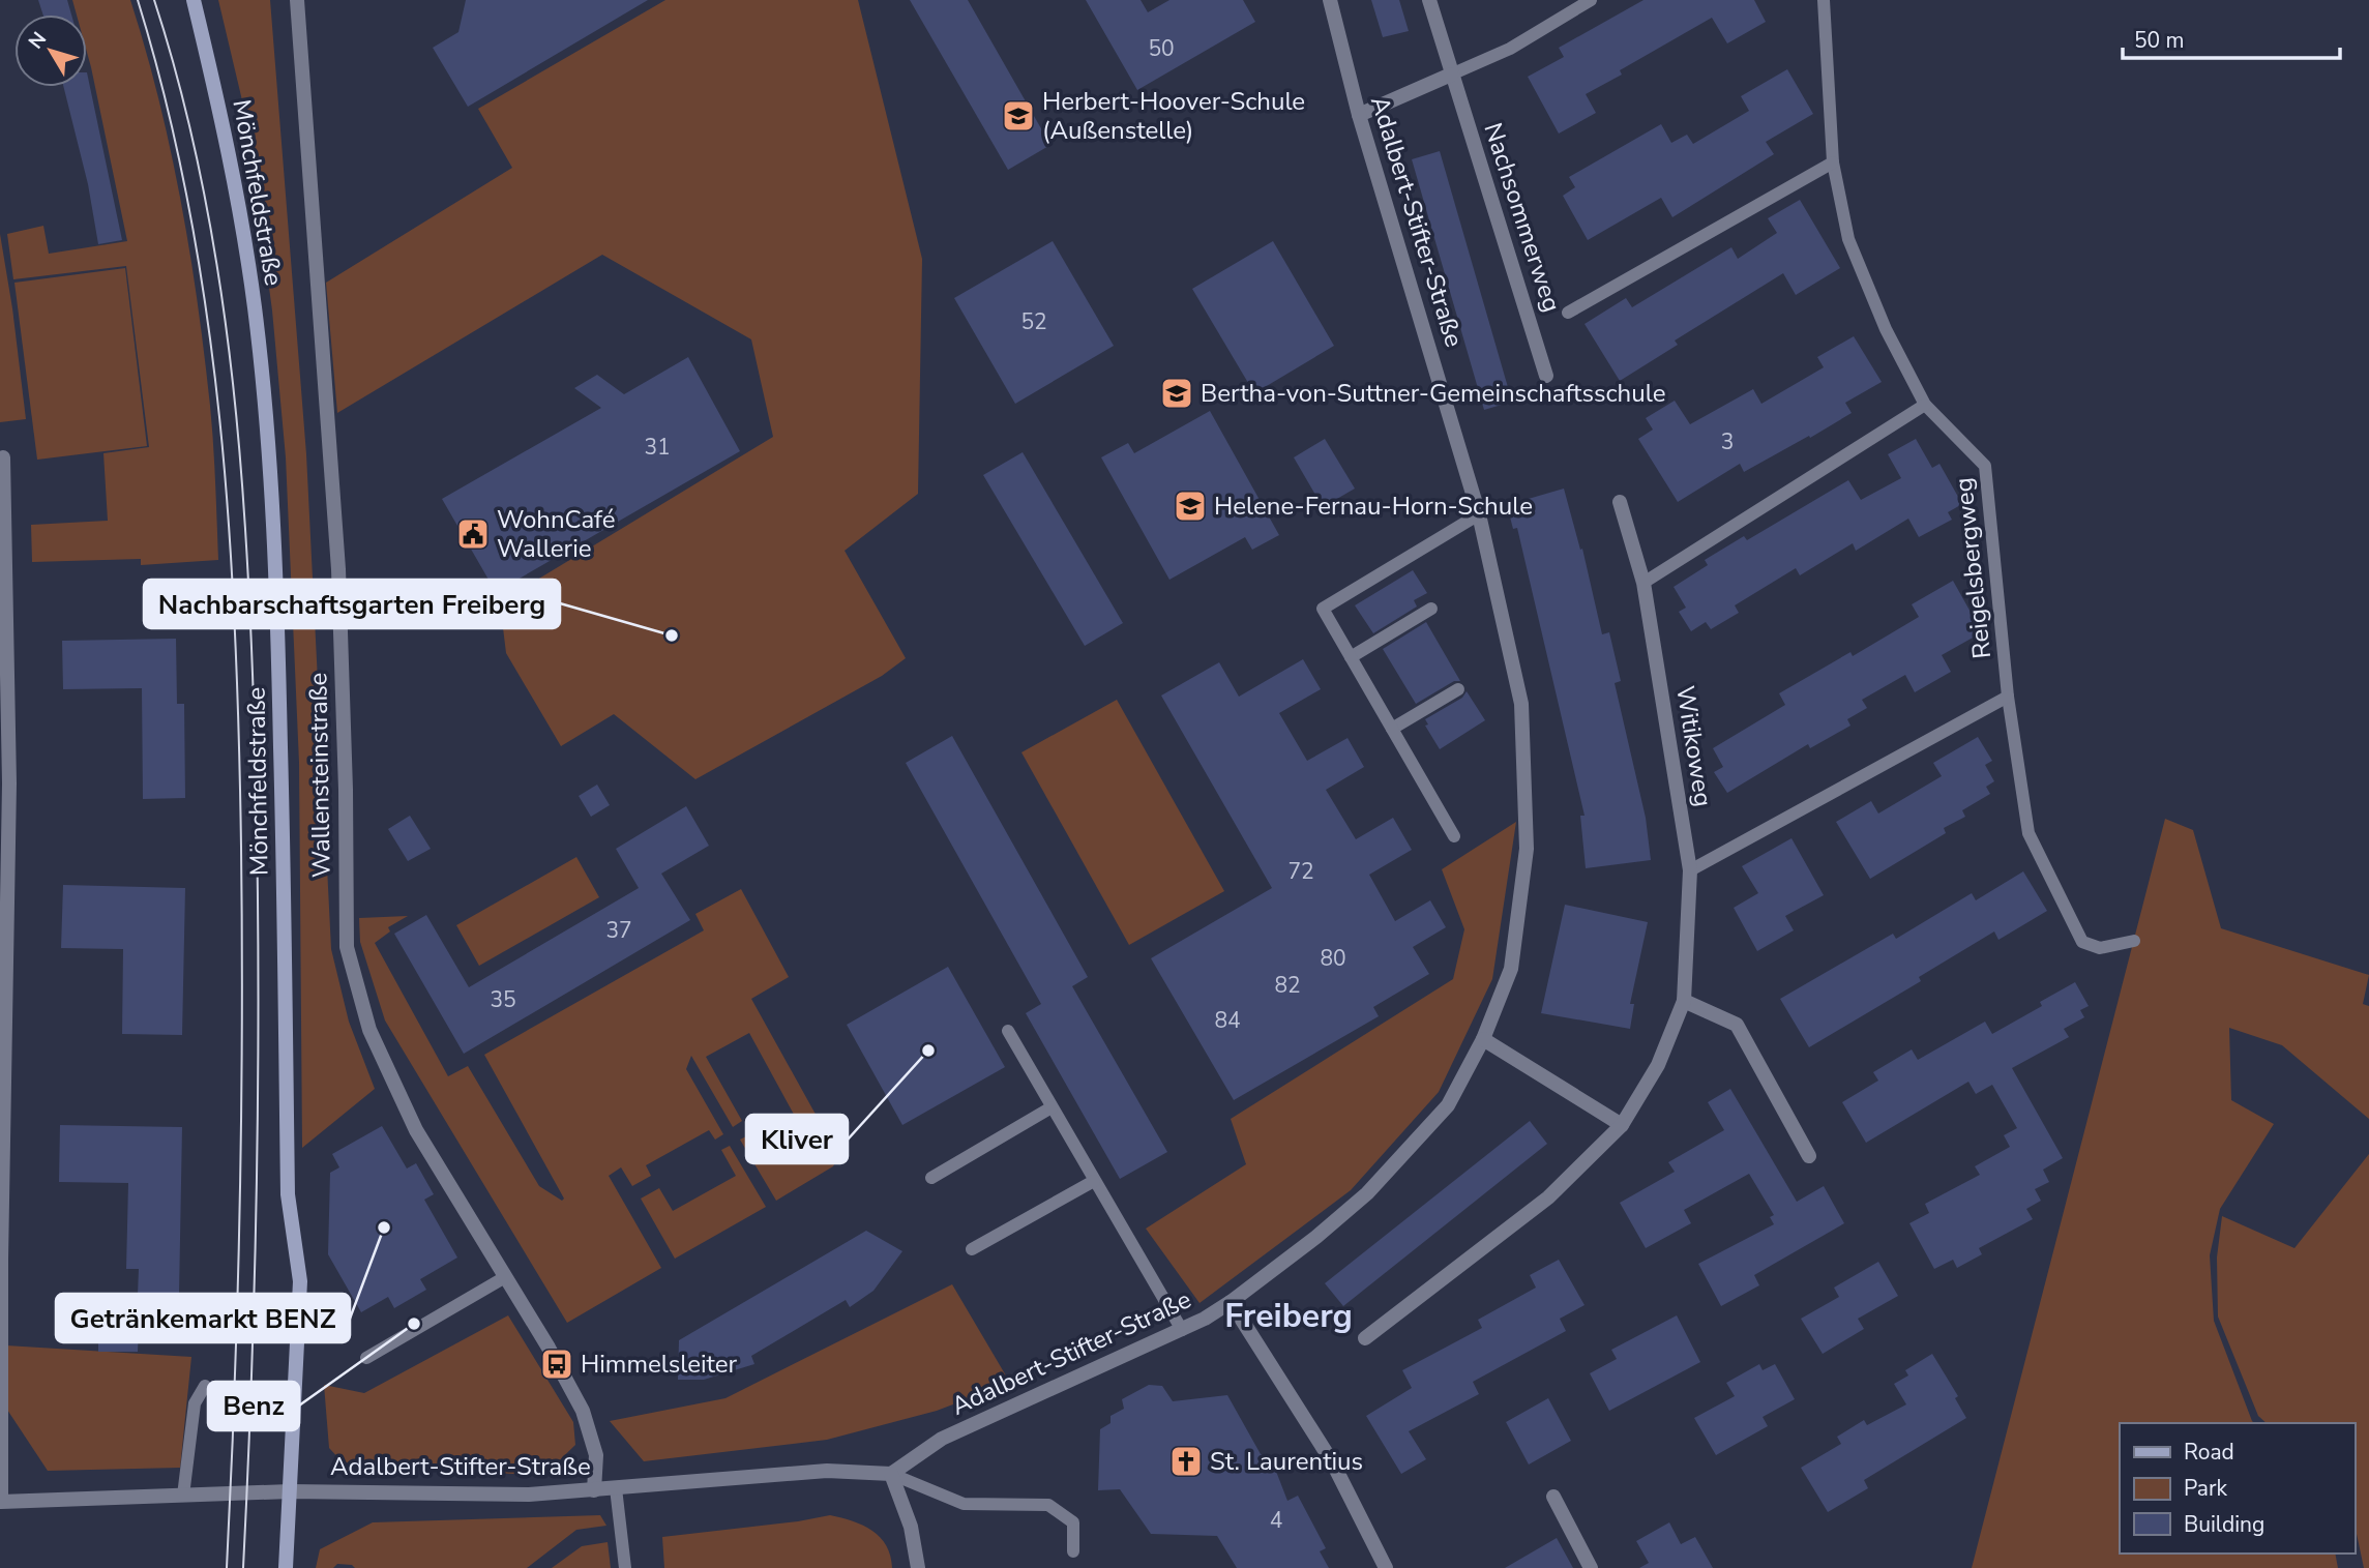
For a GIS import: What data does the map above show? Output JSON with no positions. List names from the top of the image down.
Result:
{
  "streets": {
    "main road": ["Mönchfeldstraße"],
    "street": [
      "Nachsommerweg",
      "Adalbert-Stifter-Straße",
      "Witikoweg",
      "Wallensteinstraße"
    ],
    "lane": ["Reigelsbergweg"]
  },
  "crossings": [
    ["Mönchfeldstraße", "Adalbert-Stifter-Straße"],
    ["Adalbert-Stifter-Straße", "Wallensteinstraße"]
  ],
  "districts": ["Freiberg"],
  "places": {
    "school or university": ["Herbert-Hoover-Schule (Außenstelle)", "Bertha-von-Suttner-Gemeinschaftsschule", "Helene-Fernau-Horn-Schule"],
    "public building": ["WohnCafé Wallerie"],
    "other": [
      "Nachbarschaftsgarten Freiberg",
      "Kliver",
      "Getränkemarkt BENZ",
      "Benz"
    ],
    "bus stop": ["Himmelsleiter"],
    "church": ["St. Laurentius"]
  },
  "house_numbers": [
    "50",
    "52",
    "3",
    "31",
    "72",
    "37",
    "80",
    "82",
    "35",
    "84",
    "4"
  ],
  "legend": ["Road", "Park", "Building"],
  "scale_bar": "50 m",
  "north": "top left"
}
